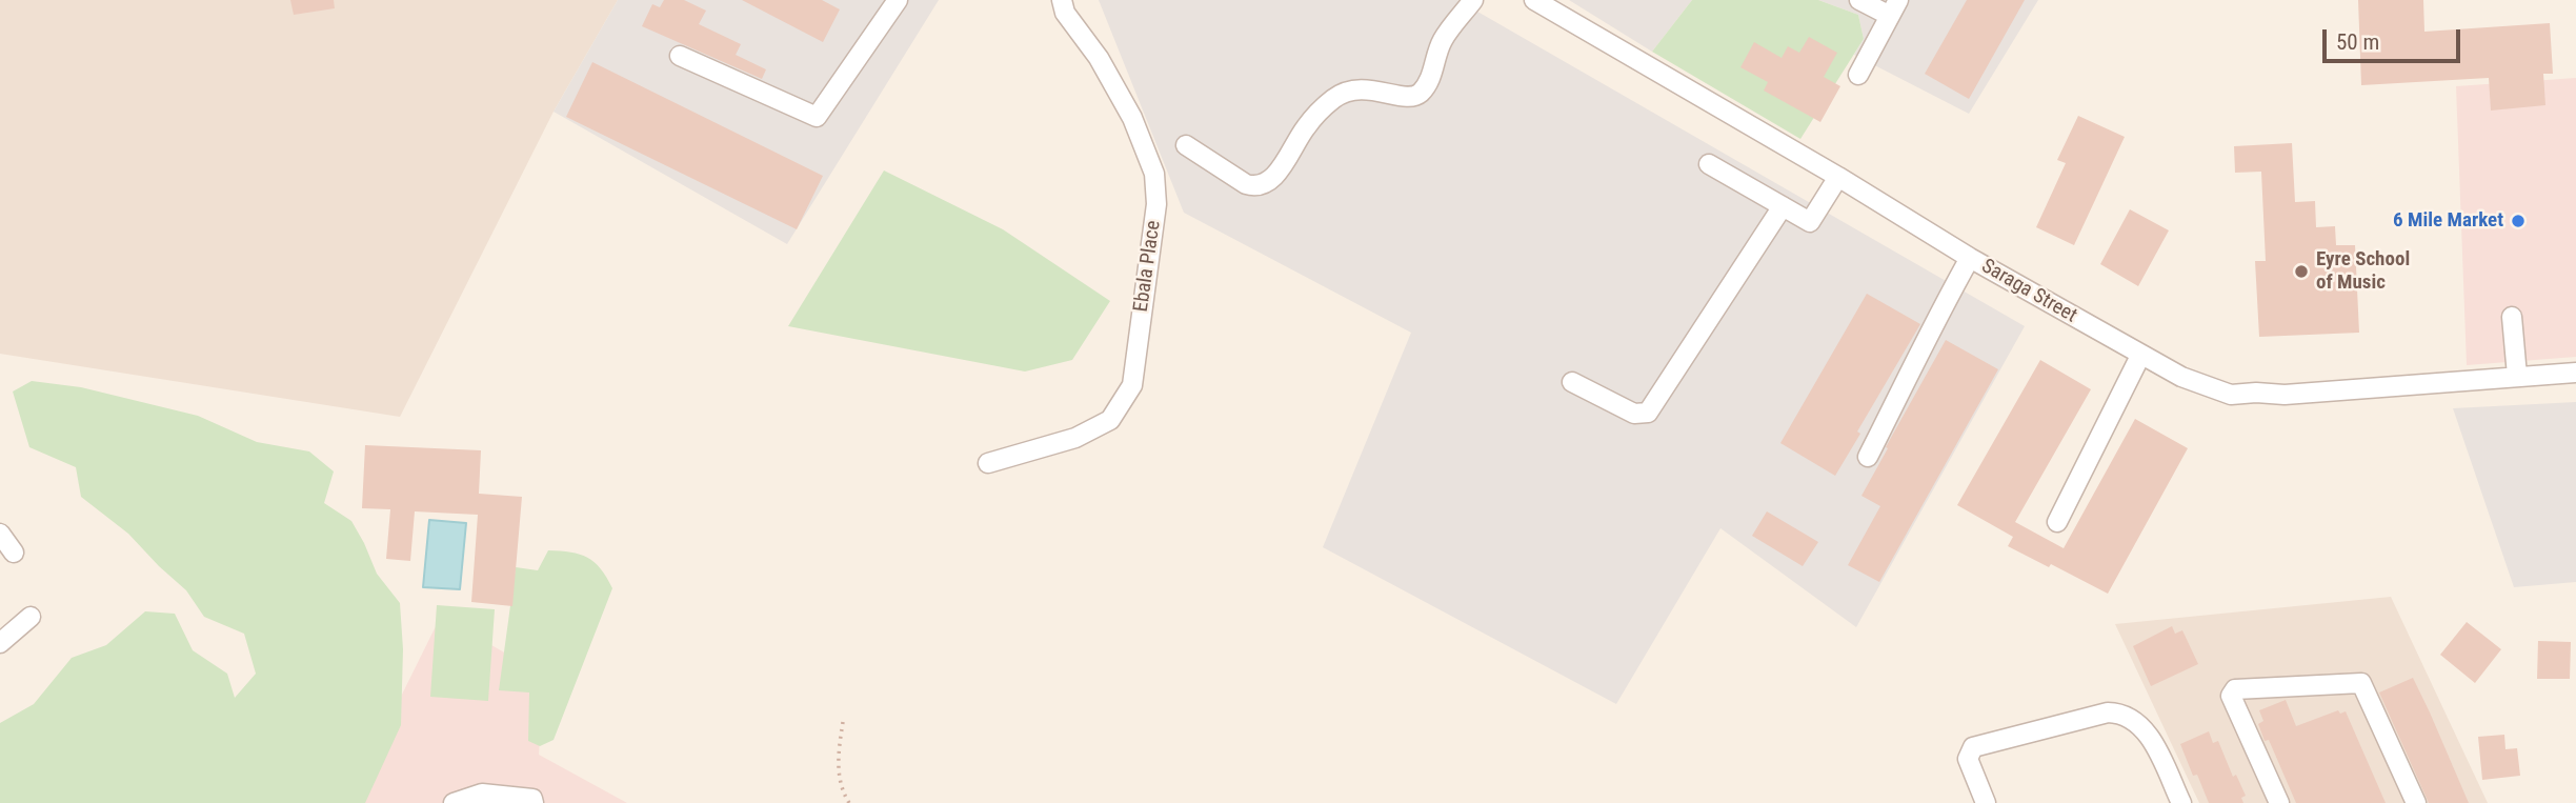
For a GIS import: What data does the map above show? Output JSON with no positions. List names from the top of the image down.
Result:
{
  "streets": {
    "street": ["Ebala Place", "Saraga Street"]
  },
  "places": ["6 Mile Market", "Eyre School of Music"],
  "scale_bar": "50 m"
}
